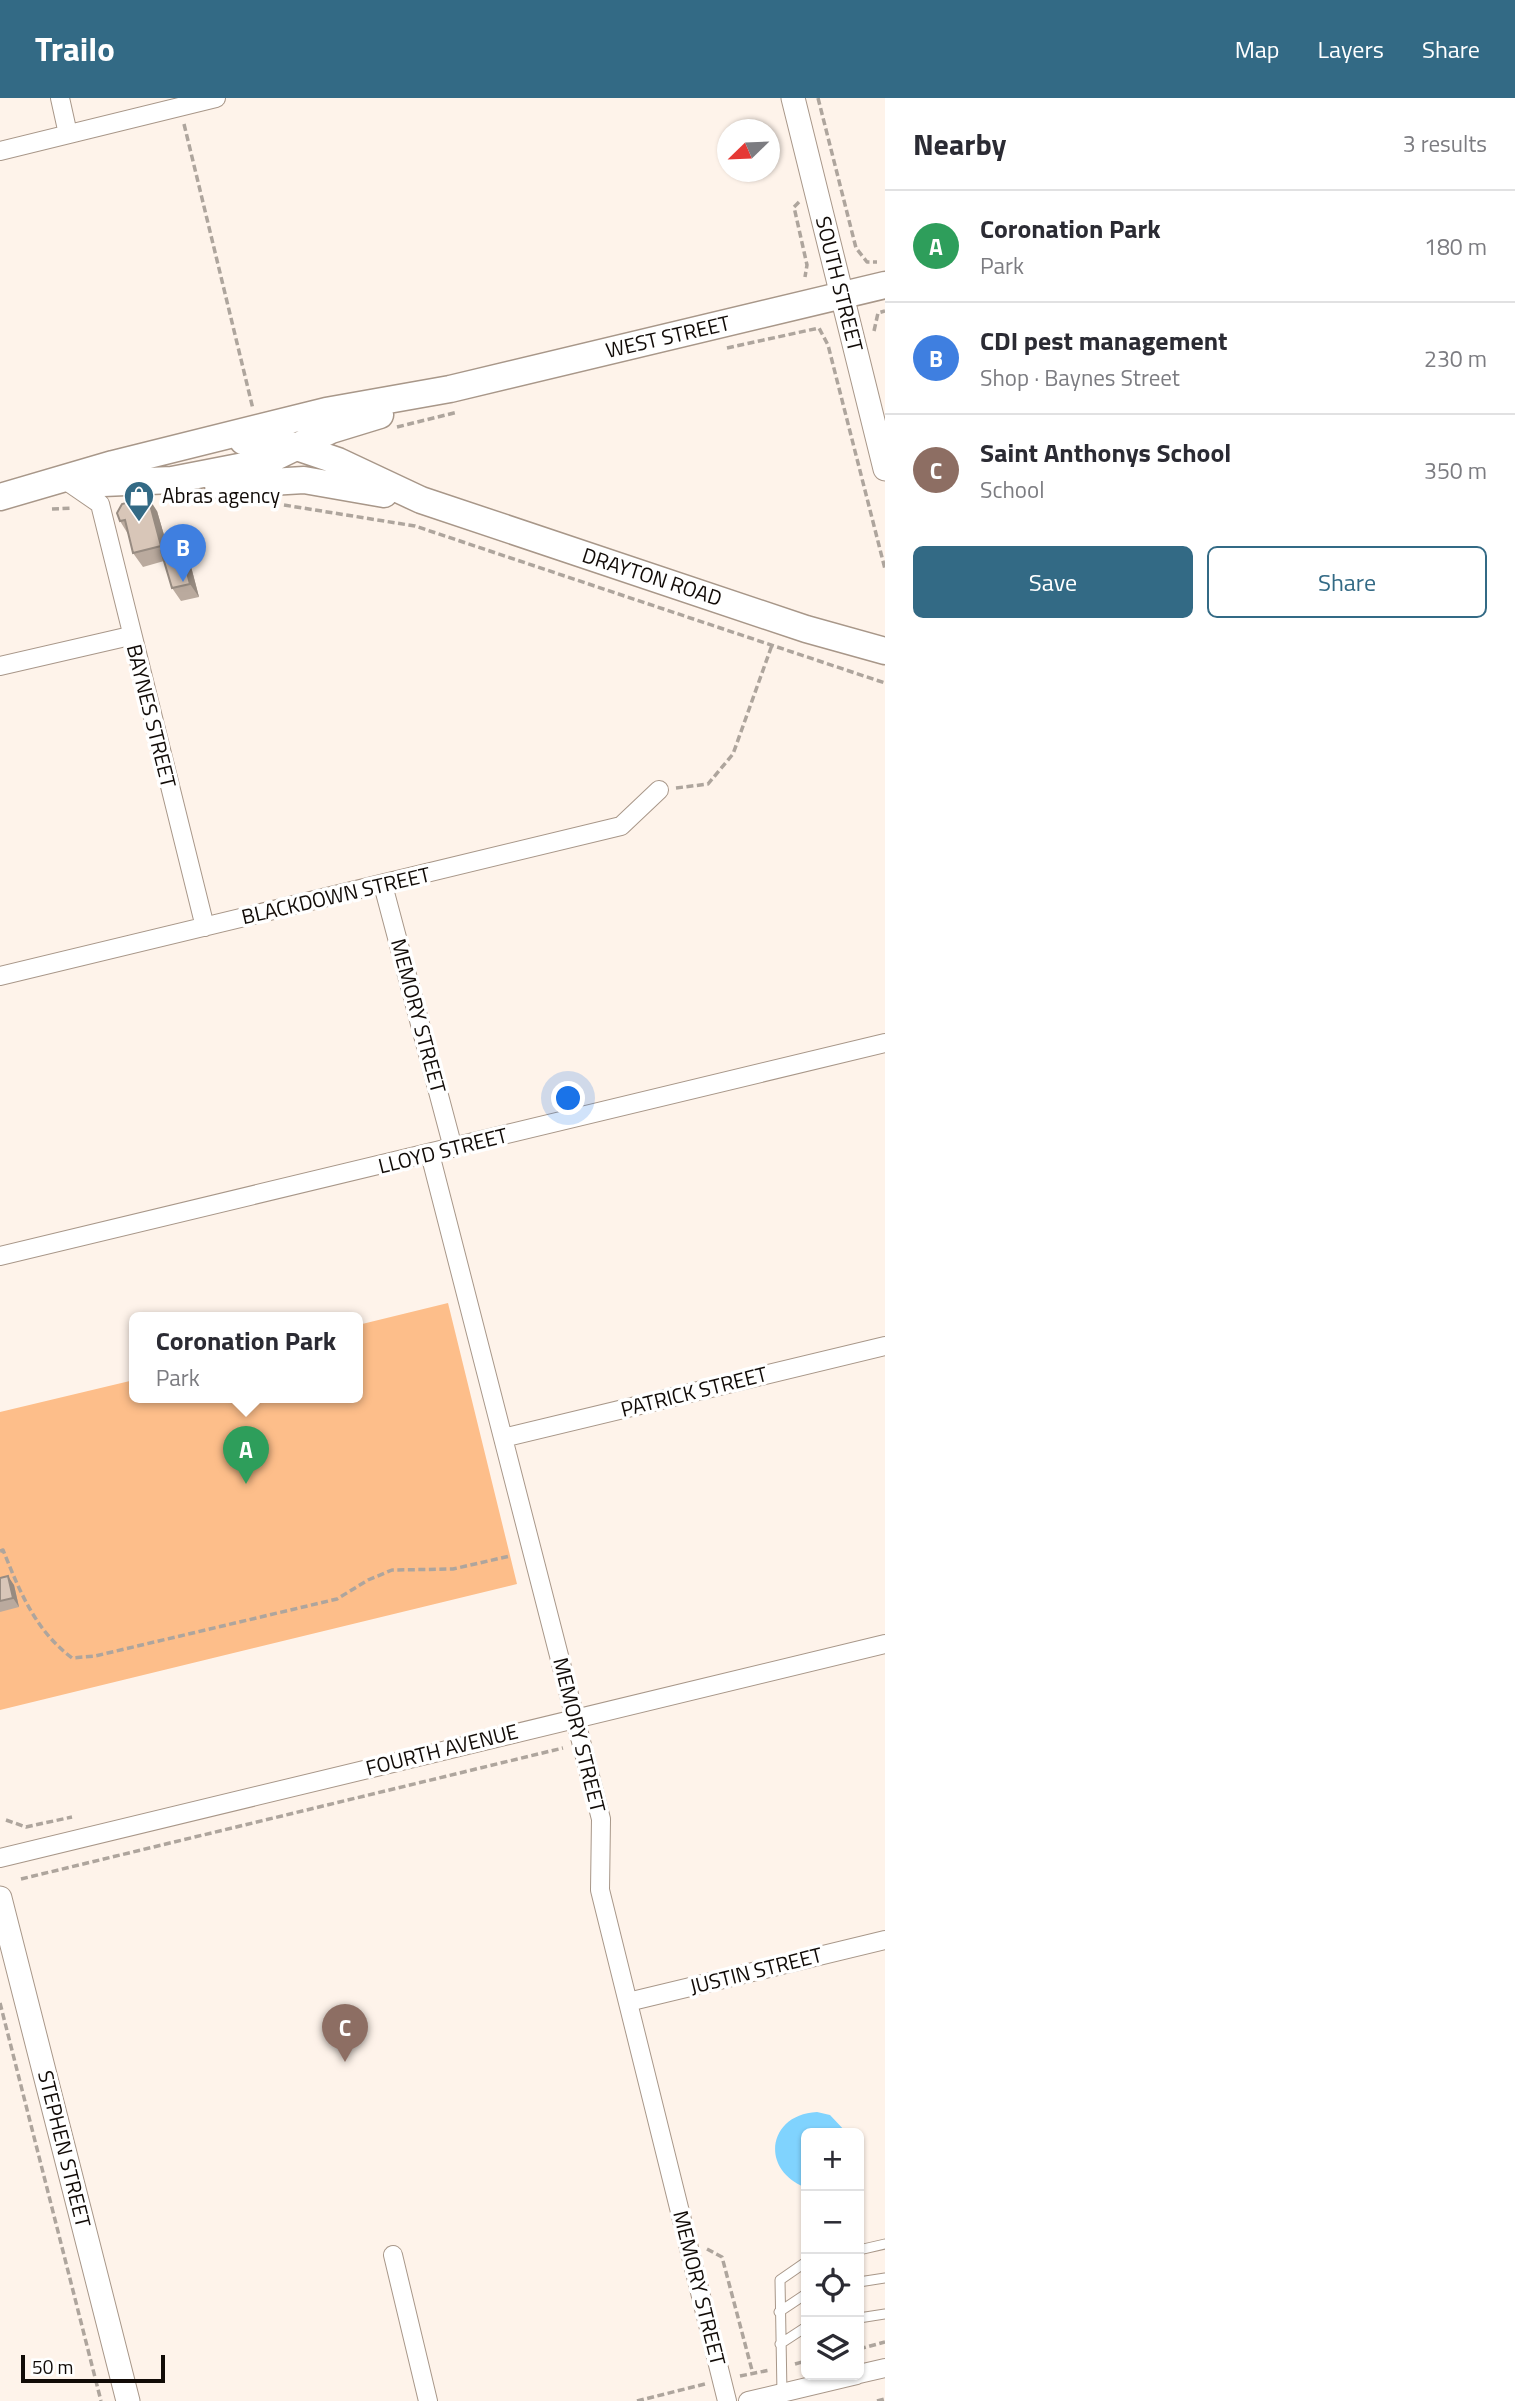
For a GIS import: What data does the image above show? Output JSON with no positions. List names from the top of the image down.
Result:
{
  "streets": {
    "main road": ["WEST STREET", "DRAYTON ROAD"],
    "street": [
      "SOUTH STREET",
      "BAYNES STREET",
      "BLACKDOWN STREET",
      "MEMORY STREET",
      "LLOYD STREET",
      "PATRICK STREET",
      "FOURTH AVENUE",
      "JUSTIN STREET",
      "STEPHEN STREET"
    ]
  },
  "crossings": [
    ["SOUTH STREET", "WEST STREET"],
    ["BAYNES STREET", "BLACKDOWN STREET"],
    ["BLACKDOWN STREET", "MEMORY STREET"],
    ["MEMORY STREET", "LLOYD STREET"],
    ["MEMORY STREET", "PATRICK STREET"],
    ["MEMORY STREET", "FOURTH AVENUE"],
    ["MEMORY STREET", "JUSTIN STREET"]
  ],
  "places": {
    "shop": ["Abras agency"]
  },
  "scale_bar": "50 m",
  "north": "bottom left",
  "page": {
    "header": "Trailo",
    "nav": ["Map", "Layers", "Share"],
    "heading": ["Nearby", "3 results"],
    "list": [
      {
        "mark": "A",
        "name": "Coronation Park",
        "note": "Park",
        "value": "180 m"
      },
      {
        "mark": "B",
        "name": "CDI pest management",
        "note": "Shop · Baynes Street",
        "value": "230 m"
      },
      {
        "mark": "C",
        "name": "Saint Anthonys School",
        "note": "School",
        "value": "350 m"
      }
    ],
    "pins": ["B", "A", "C"],
    "buttons": ["Save", "Share"],
    "popup": ["Coronation Park", "Park"],
    "map_buttons": ["+", "−"],
    "scale": "50 m"
  }
}
